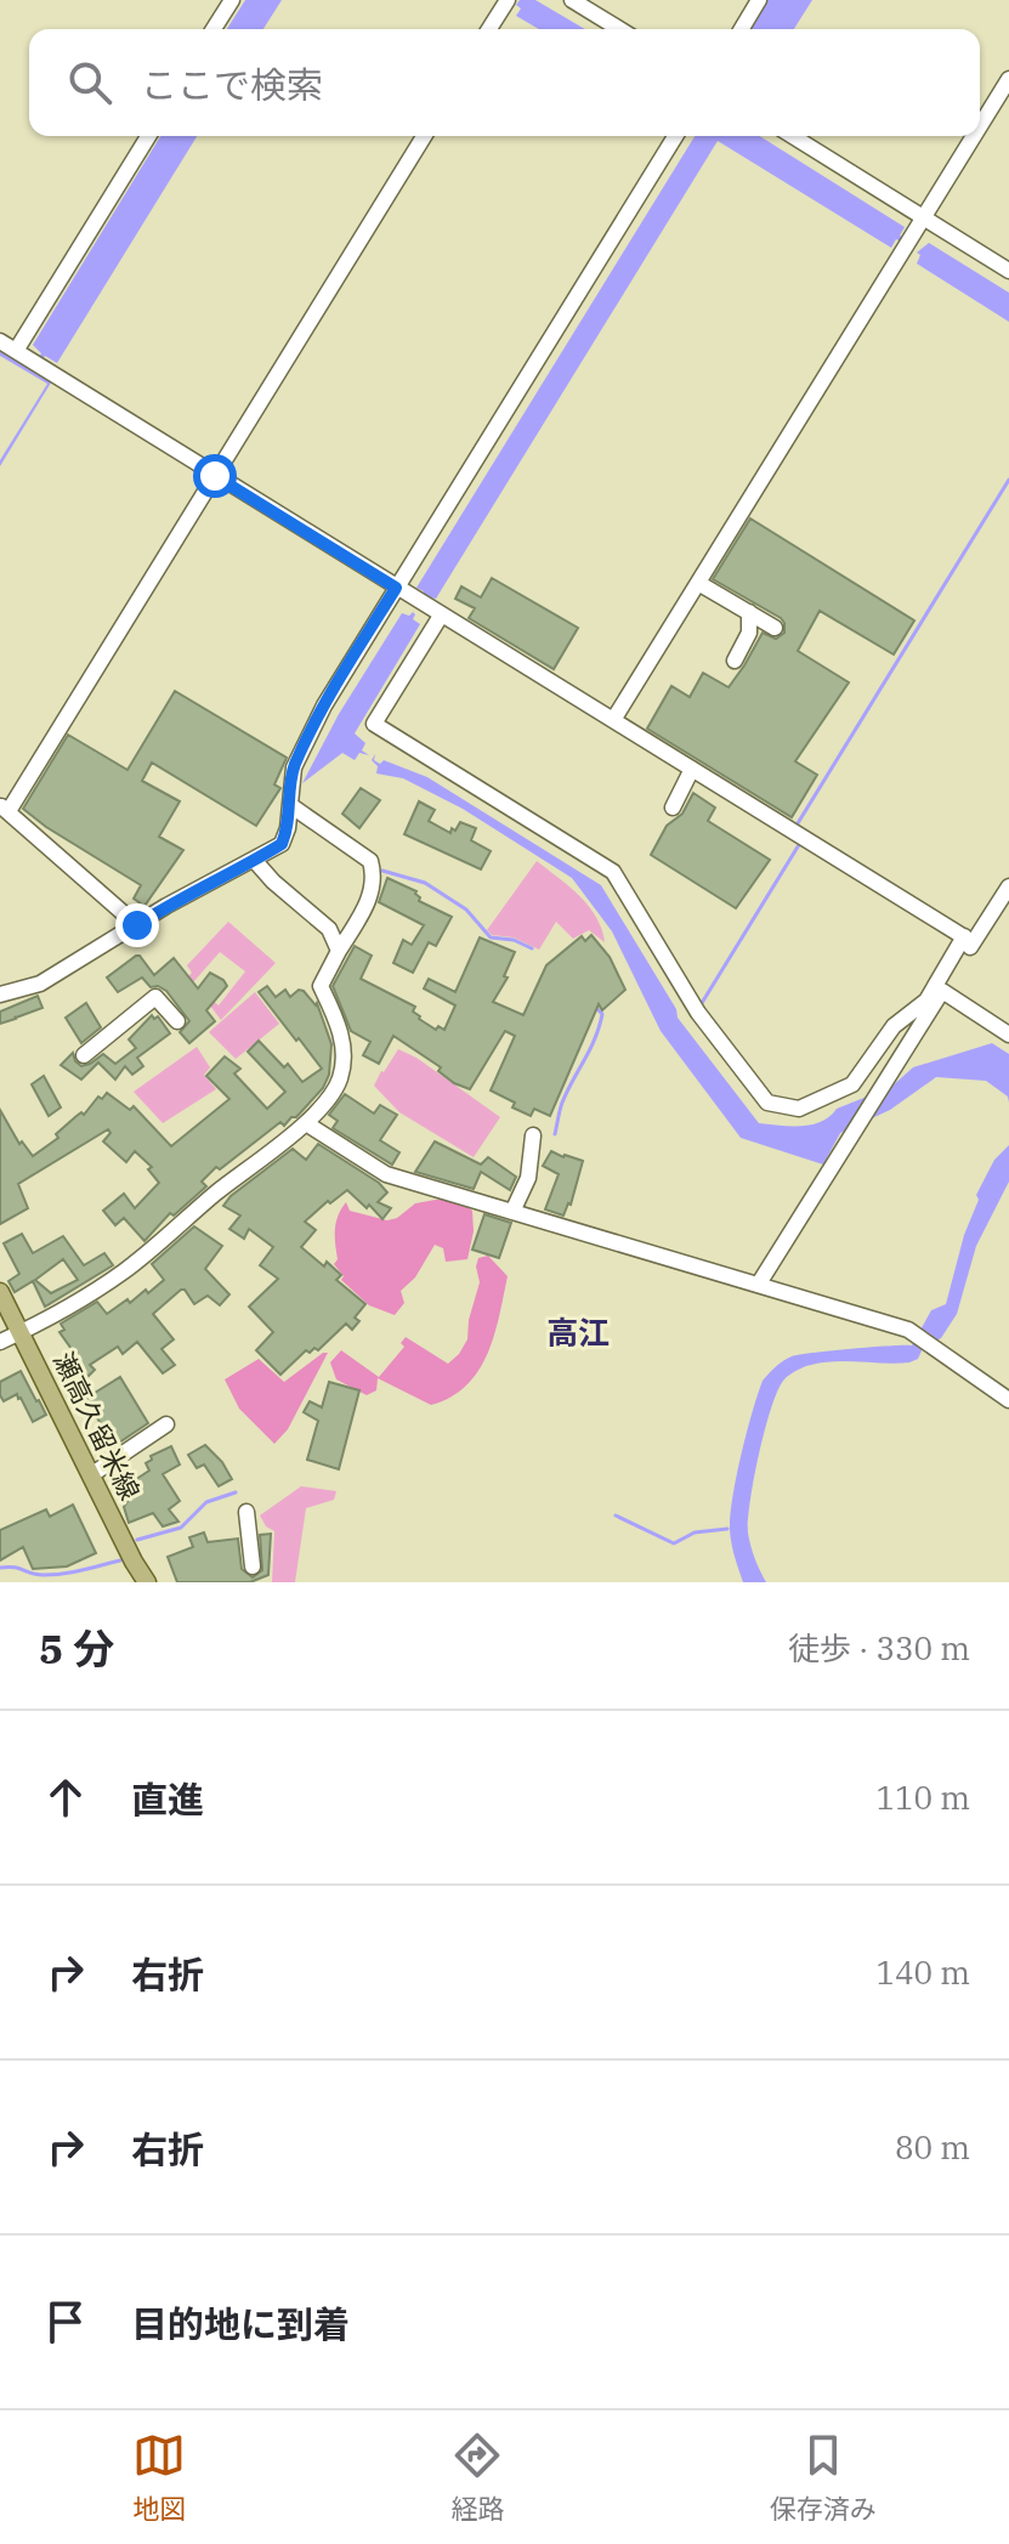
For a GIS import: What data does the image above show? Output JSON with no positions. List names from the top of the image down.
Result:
{
  "streets": {
    "main road": ["瀬高久留米線"]
  },
  "districts": ["高江"],
  "page": {
    "search": "ここで検索",
    "heading": ["5 分", "徒歩 · 330 m"],
    "list": [
      ["直進", "110 m"],
      ["右折", "140 m"],
      ["右折", "80 m"],
      "目的地に到着"
    ],
    "nav": ["地図", "経路", "保存済み"]
  }
}
